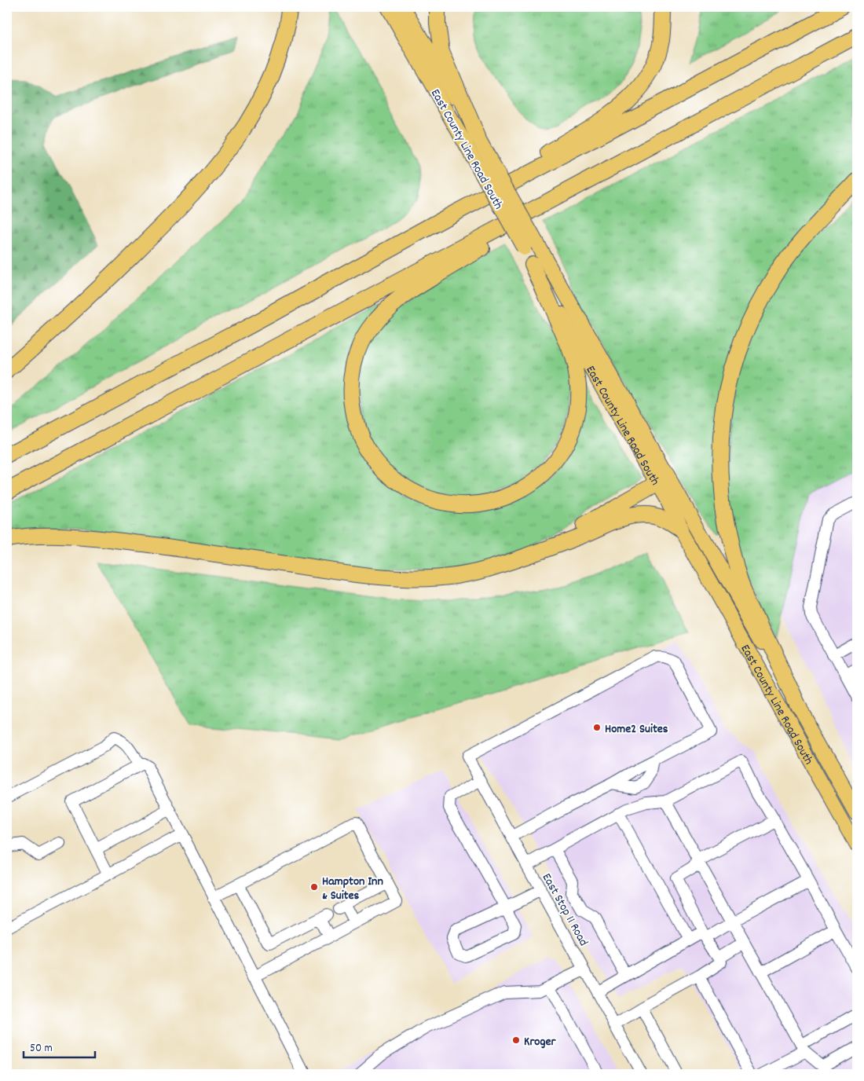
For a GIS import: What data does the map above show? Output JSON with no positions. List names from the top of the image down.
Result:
{
  "streets": {
    "main road": ["East County Line Road South"],
    "street": ["East Stop 11 Road"]
  },
  "places": ["Home2 Suites", "Hampton Inn & Suites", "Kroger"],
  "scale_bar": "50 m"
}
